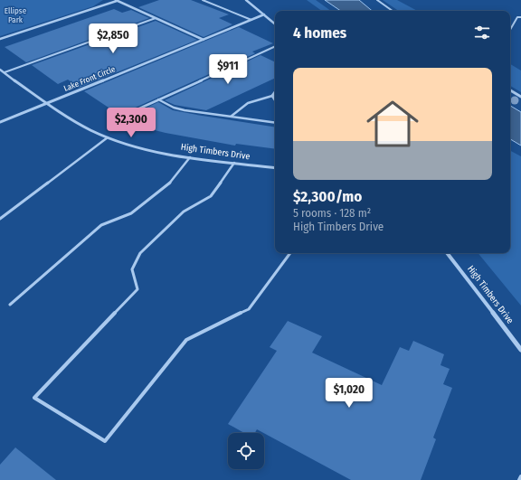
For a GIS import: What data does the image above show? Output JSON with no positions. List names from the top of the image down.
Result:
{
  "streets": {
    "street": ["Lake Front Circle", "High Timbers Drive"]
  },
  "crossings": [
    ["Lake Front Circle", "High Timbers Drive"]
  ],
  "parks": ["Ellipse Park"],
  "page": {
    "heading": "4 homes",
    "price": [
      "$2,850",
      "$911",
      "$2,300",
      "$1,020"
    ],
    "list": [
      {
        "name": "$2,300/mo",
        "note": "5 rooms · 128 m² · High Timbers Drive"
      }
    ]
  }
}
